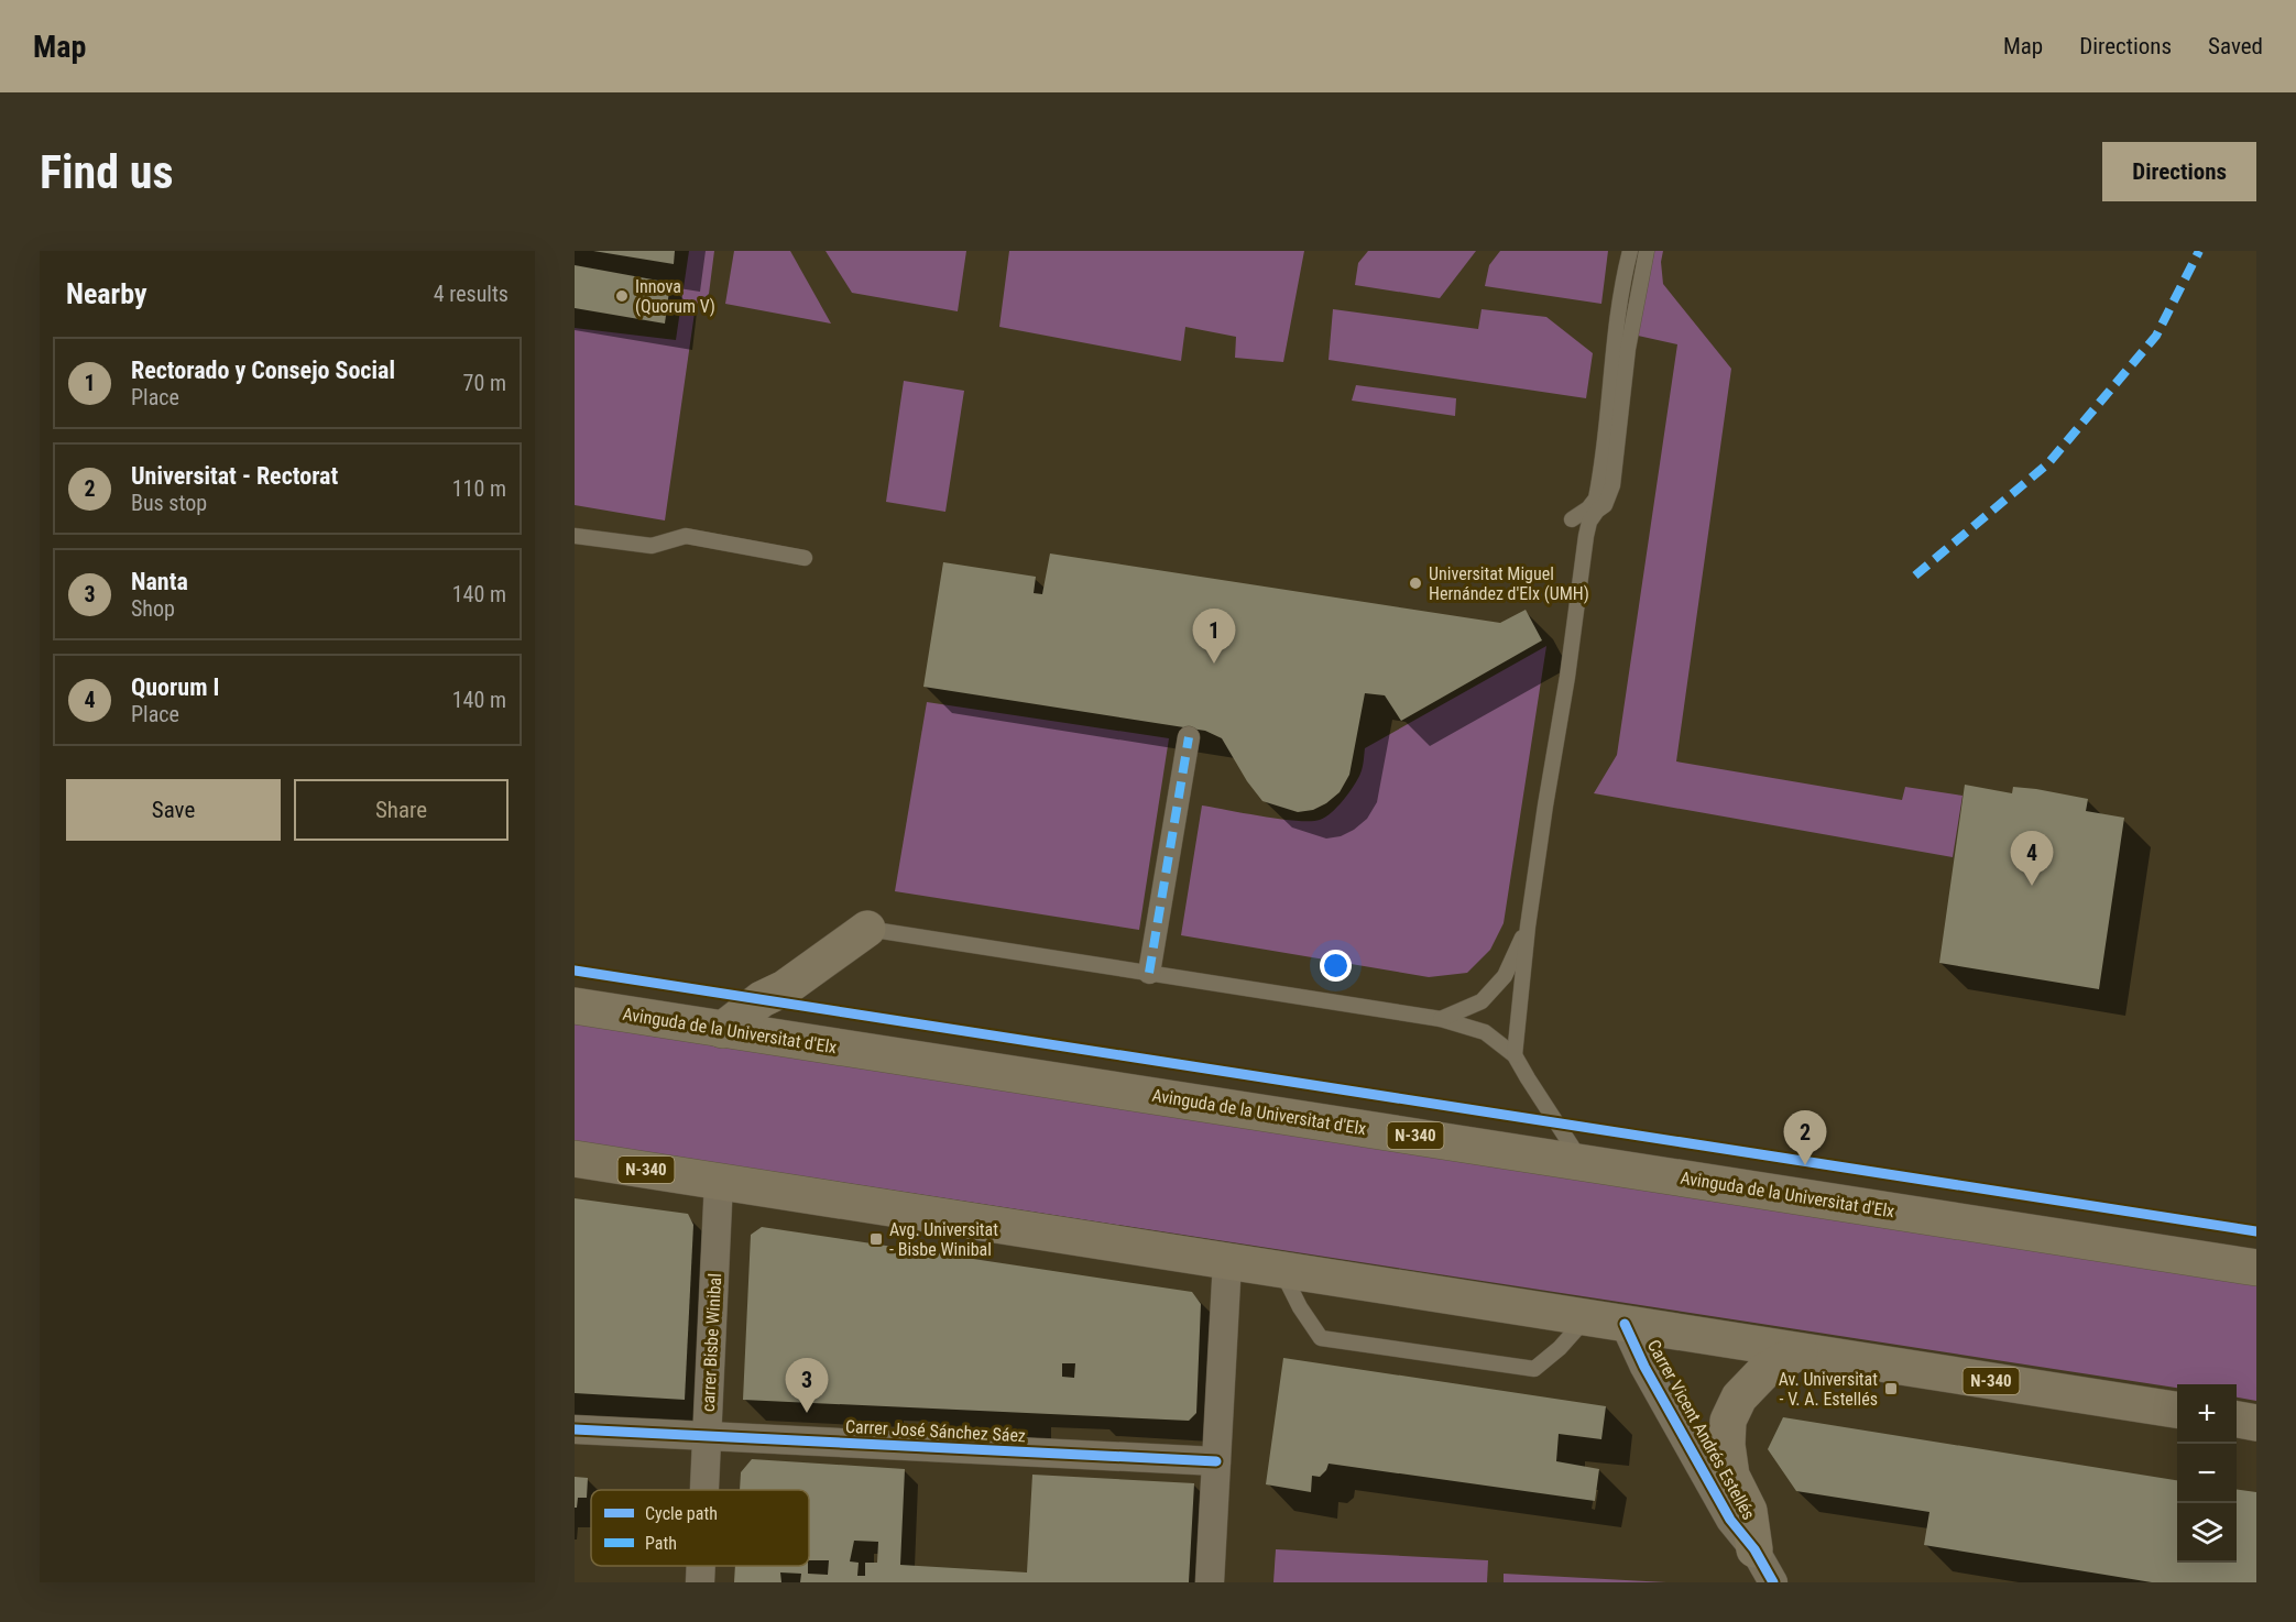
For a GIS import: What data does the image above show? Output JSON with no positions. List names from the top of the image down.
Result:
{
  "streets": {
    "highway": ["Avinguda de la Universitat d'Elx", "N-340"],
    "street": ["carrer Bisbe Winibal", "Carrer Vicent Andrés Estellés", "Carrer José Sánchez Sáez"]
  },
  "crossings": [
    ["N-340", "carrer Bisbe Winibal"],
    ["N-340", "Carrer Vicent Andrés Estellés"],
    ["carrer Bisbe Winibal", "Carrer José Sánchez Sáez"]
  ],
  "places": {
    "other": ["Innova (Quorum V)", "Universitat Miguel Hernández d'Elx (UMH)"],
    "transit": ["Avg. Universitat - Bisbe Winibal", "Av. Universitat - V. A. Estellés"]
  },
  "legend": ["Cycle path", "Path"],
  "page": {
    "header": "Map",
    "nav": ["Map", "Directions", "Saved"],
    "buttons": [
      "Directions",
      ["Save", "Share"]
    ],
    "title": "Find us",
    "heading": ["Nearby", "4 results"],
    "list": [
      {
        "mark": "1",
        "name": "Rectorado y Consejo Social",
        "note": "Place",
        "value": "70 m"
      },
      {
        "mark": "2",
        "name": "Universitat - Rectorat",
        "note": "Bus stop",
        "value": "110 m"
      },
      {
        "mark": "3",
        "name": "Nanta",
        "note": "Shop",
        "value": "140 m"
      },
      {
        "mark": "4",
        "name": "Quorum I",
        "note": "Place",
        "value": "140 m"
      }
    ],
    "pins": [
      "1",
      "4",
      "2",
      "3"
    ],
    "map_buttons": ["+", "−"]
  }
}
